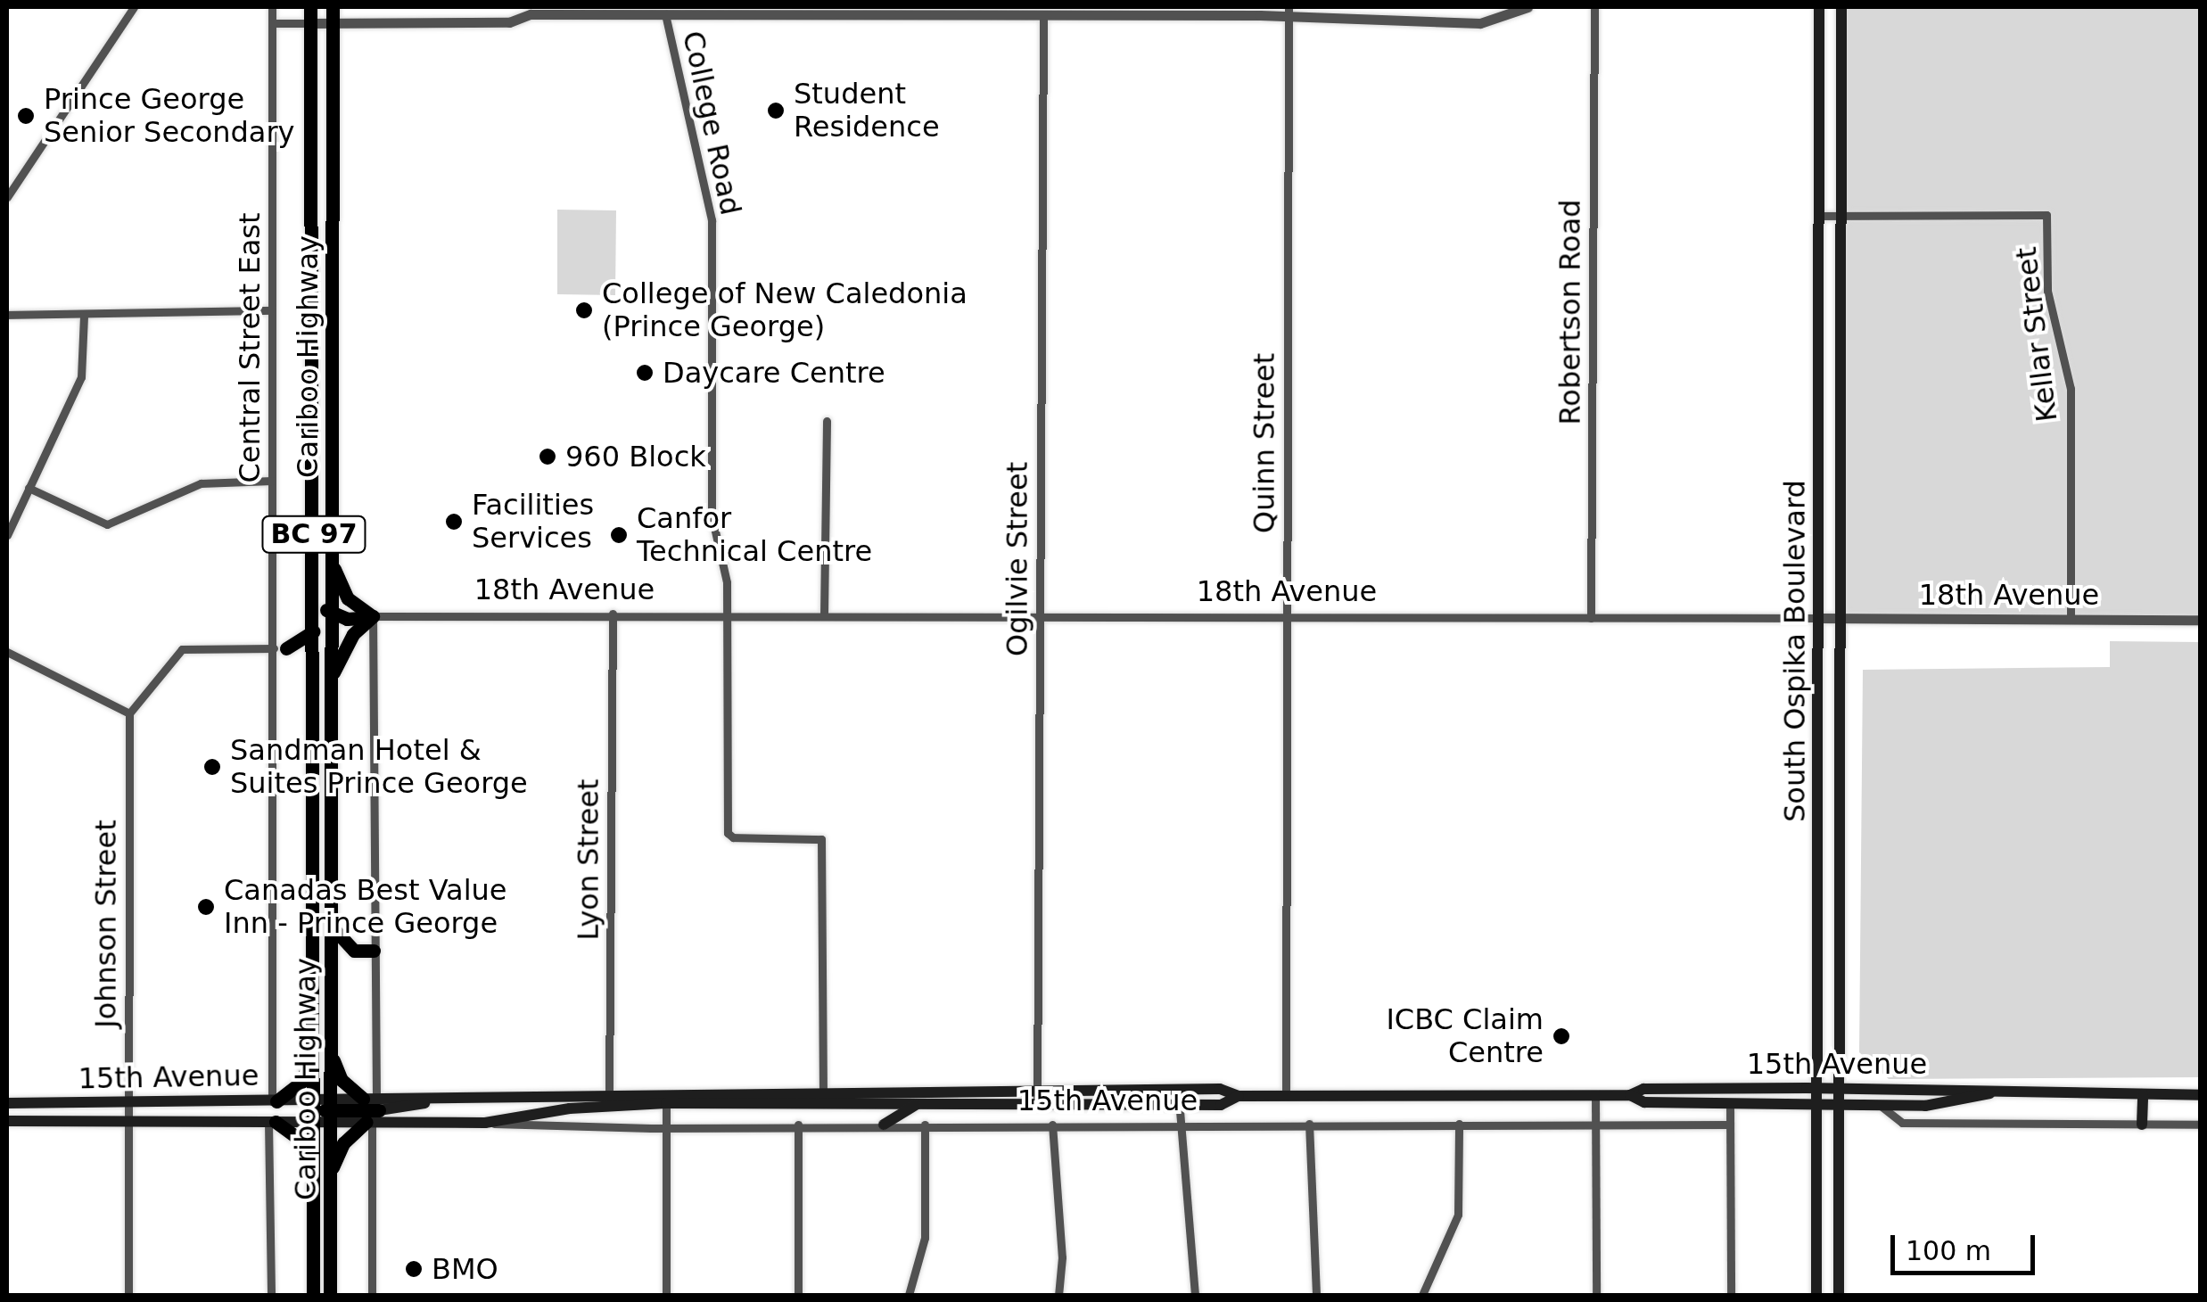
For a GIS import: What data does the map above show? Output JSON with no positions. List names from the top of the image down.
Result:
{
  "streets": {
    "highway": ["Cariboo Highway", "BC 97"],
    "main road": ["South Ospika Boulevard", "15th Avenue"],
    "street": [
      "College Road",
      "Robertson Road",
      "Kellar Street",
      "Central Street East",
      "Quinn Street",
      "Ogilvie Street",
      "18th Avenue",
      "Lyon Street",
      "Johnson Street"
    ]
  },
  "crossings": [
    ["College Road", "18th Avenue"],
    ["College Road", "15th Avenue"],
    ["Robertson Road", "18th Avenue"],
    ["Kellar Street", "18th Avenue"],
    ["Kellar Street", "South Ospika Boulevard"],
    ["Central Street East", "15th Avenue"],
    ["Cariboo Highway", "15th Avenue"],
    ["Quinn Street", "18th Avenue"],
    ["Quinn Street", "15th Avenue"],
    ["Ogilvie Street", "18th Avenue"],
    ["Ogilvie Street", "15th Avenue"],
    ["18th Avenue", "South Ospika Boulevard"],
    ["18th Avenue", "Lyon Street"],
    ["South Ospika Boulevard", "15th Avenue"],
    ["Lyon Street", "15th Avenue"],
    ["Johnson Street", "15th Avenue"]
  ],
  "places": [
    "Student Residence",
    "Prince George Senior Secondary",
    "College of New Caledonia (Prince George)",
    "Daycare Centre",
    "960 Block",
    "Facilities Services",
    "Canfor Technical Centre",
    "Sandman Hotel & Suites Prince George",
    "Canadas Best Value Inn - Prince George",
    "ICBC Claim Centre",
    "BMO"
  ],
  "scale_bar": "100 m"
}
